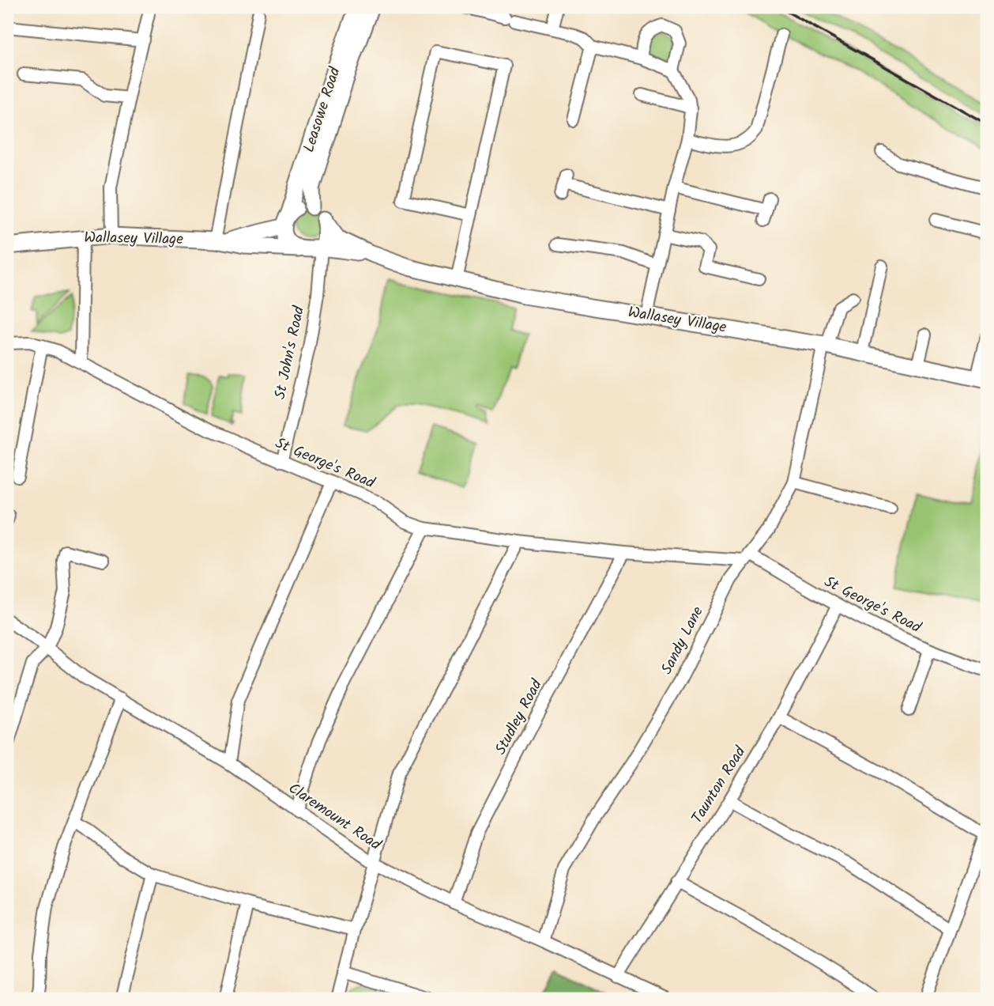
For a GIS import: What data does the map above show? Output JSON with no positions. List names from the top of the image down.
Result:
{
  "streets": {
    "main road": ["Leasowe Road", "Wallasey Village"],
    "street": [
      "St John's Road",
      "St George's Road",
      "Sandy Lane",
      "Studley Road",
      "Taunton Road",
      "Claremount Road"
    ]
  },
  "crossings": [
    ["Leasowe Road", "Wallasey Village"],
    ["Leasowe Road", "St John's Road"],
    ["Wallasey Village", "St John's Road"],
    ["Wallasey Village", "Sandy Lane"],
    ["St John's Road", "St George's Road"],
    ["St George's Road", "Sandy Lane"],
    ["St George's Road", "Studley Road"],
    ["St George's Road", "Taunton Road"],
    ["Sandy Lane", "Claremount Road"],
    ["Studley Road", "Claremount Road"],
    ["Taunton Road", "Claremount Road"]
  ]
}
